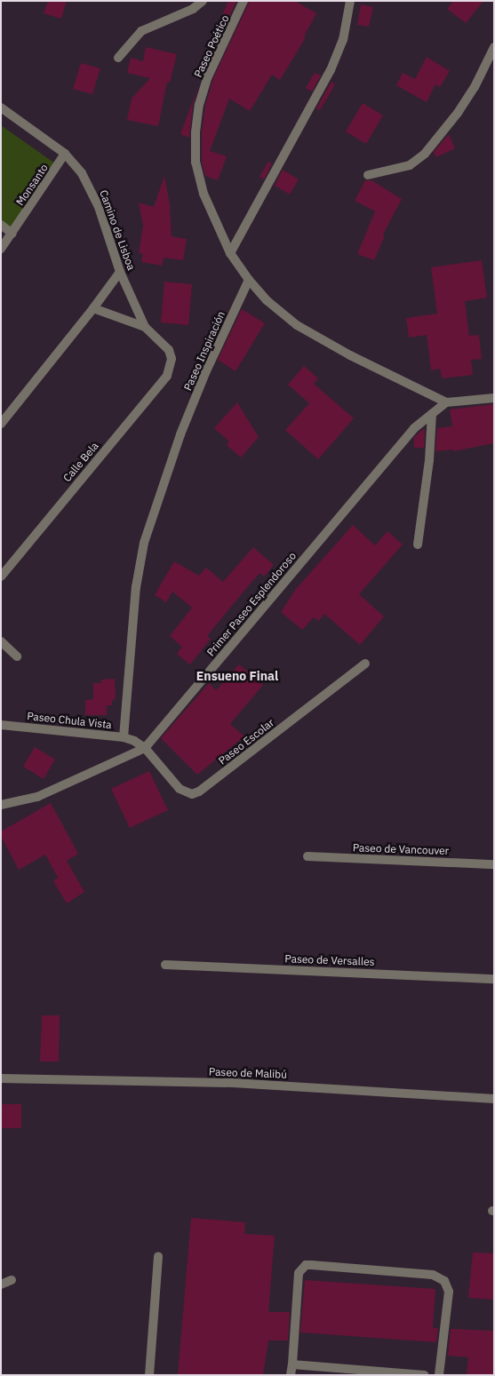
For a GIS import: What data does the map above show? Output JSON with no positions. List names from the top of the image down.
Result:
{
  "streets": {
    "street": [
      "Paseo Poético",
      "Monsanto",
      "Camino de Lisboa",
      "Paseo Inspiración",
      "Calle Bela",
      "Primer Paseo Esplendoroso",
      "Paseo Chula Vista",
      "Paseo Escolar",
      "Paseo de Vancouver",
      "Paseo de Versalles",
      "Paseo de Malibú"
    ]
  },
  "crossings": [
    ["Monsanto", "Camino de Lisboa"],
    ["Camino de Lisboa", "Calle Bela"],
    ["Paseo Inspiración", "Paseo Chula Vista"],
    ["Primer Paseo Esplendoroso", "Paseo Escolar"],
    ["Paseo Chula Vista", "Paseo Escolar"]
  ],
  "districts": ["Ensueno Final"]
}
